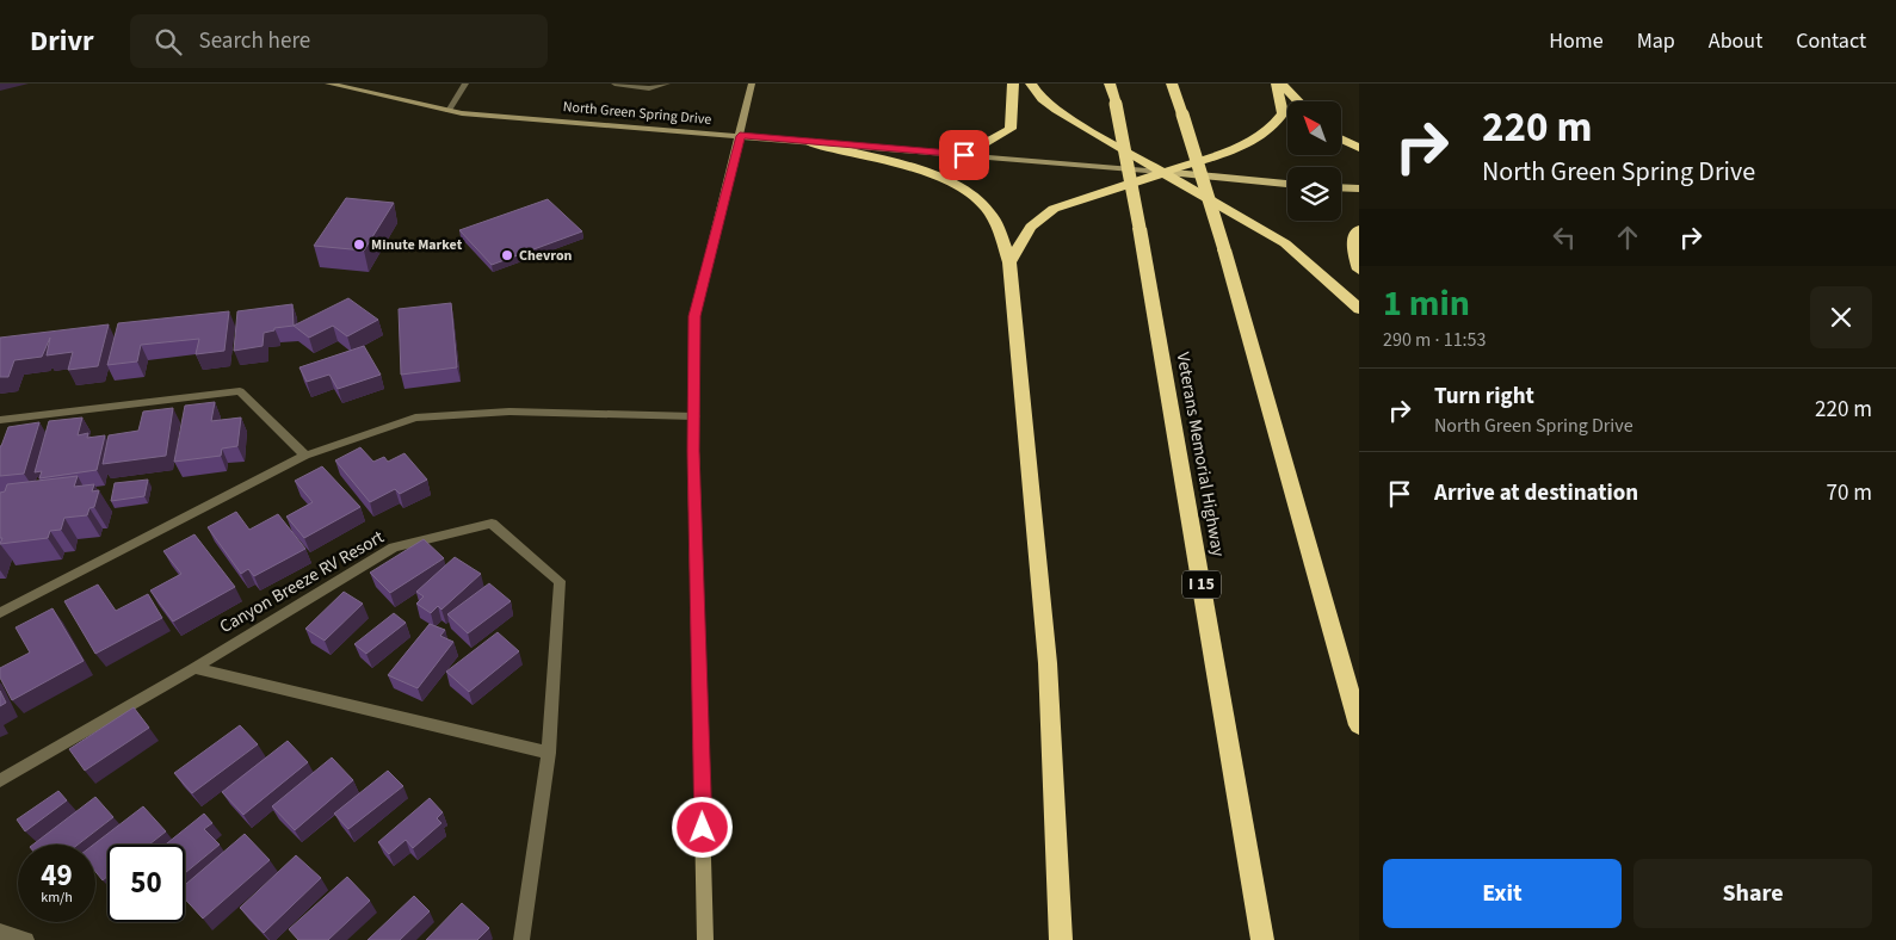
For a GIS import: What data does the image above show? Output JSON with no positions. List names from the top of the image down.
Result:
{
  "streets": {
    "highway": ["Veterans Memorial Highway", "I 15"],
    "main road": ["North Green Spring Drive"],
    "street": ["Canyon Breeze RV Resort"]
  },
  "places": ["Minute Market", "Chevron"],
  "north": "top left",
  "page": {
    "header": "Drivr",
    "search": "Search here",
    "nav": [
      "Home",
      "Map",
      "About",
      "Contact"
    ],
    "turn": ["220 m", "North Green Spring Drive"],
    "heading": ["1 min", "290 m · 11:53"],
    "list": [
      {
        "name": "Turn right",
        "note": "North Green Spring Drive",
        "value": "220 m"
      },
      {
        "name": "Arrive at destination",
        "value": "70 m"
      }
    ],
    "speed": "49 km/h",
    "limit": "50",
    "buttons": ["Exit", "Share"]
  }
}
